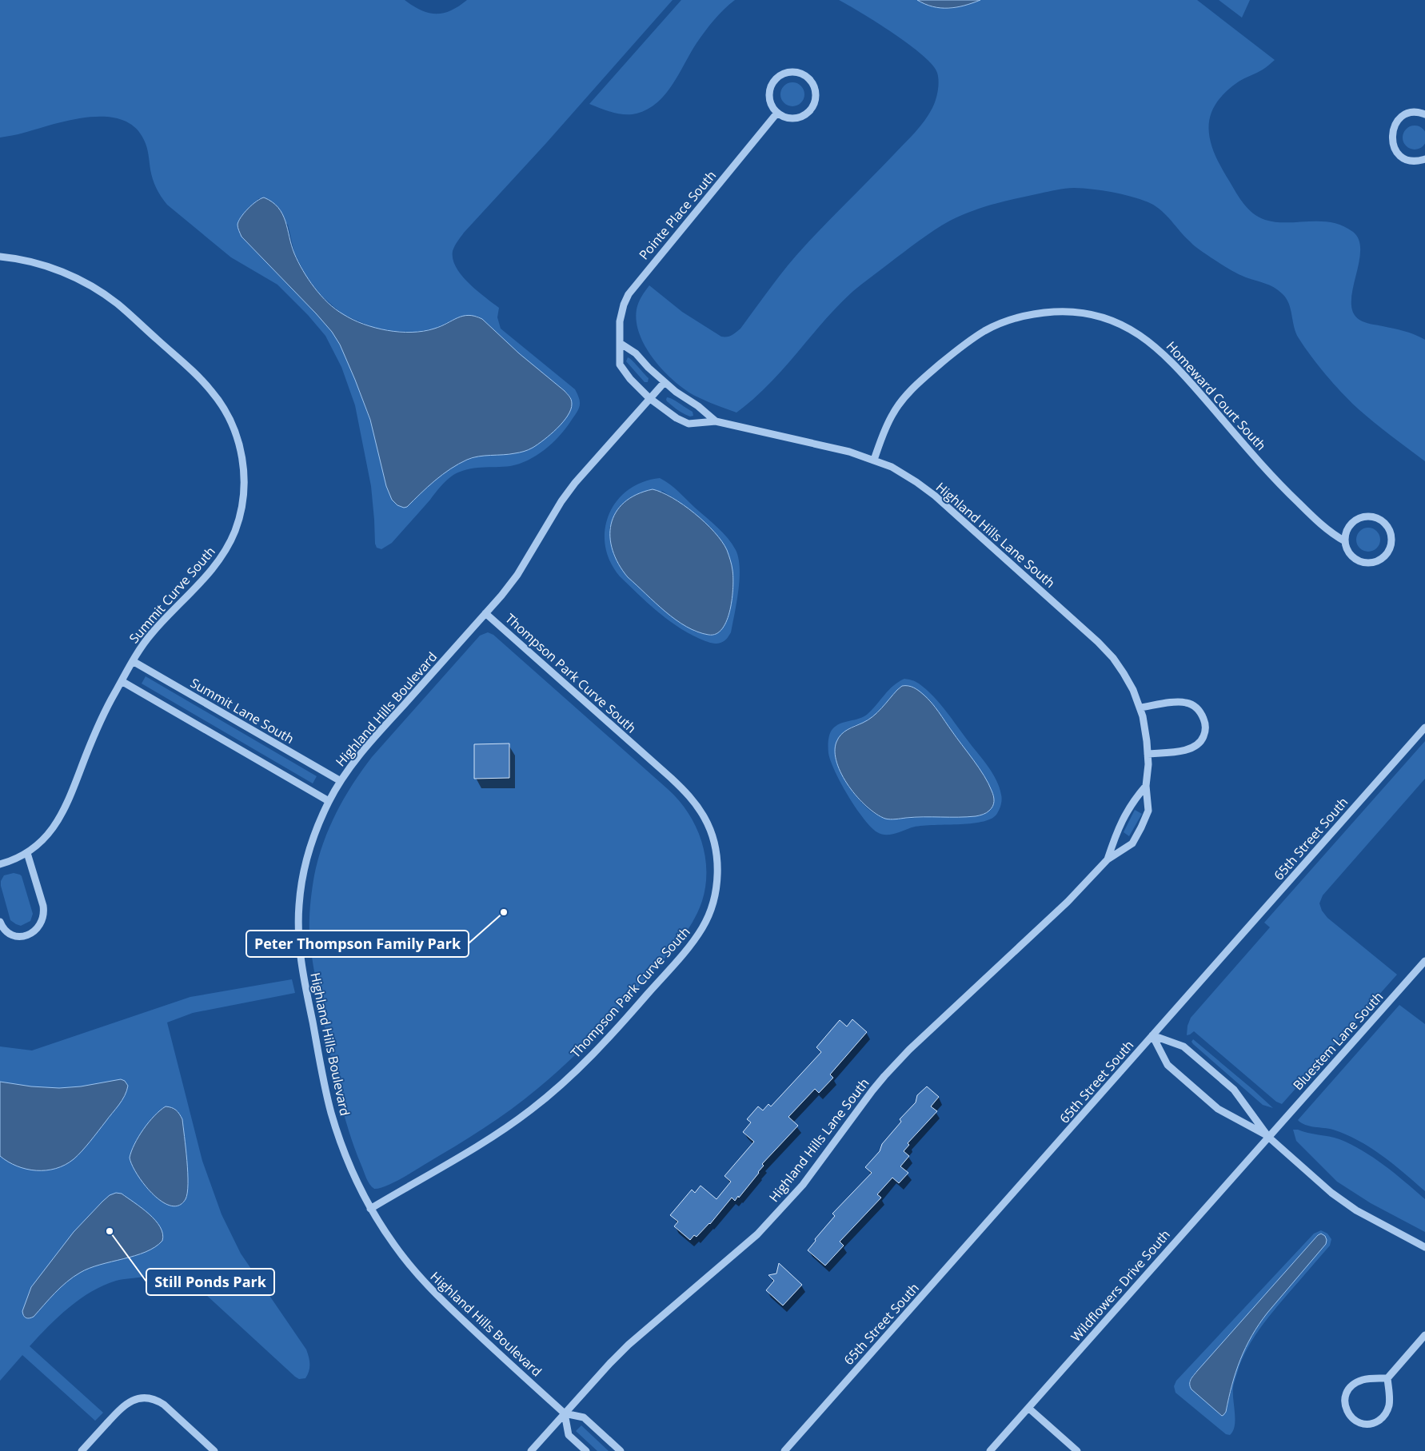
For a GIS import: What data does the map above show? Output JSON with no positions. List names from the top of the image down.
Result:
{
  "streets": {
    "street": [
      "Pointe Place South",
      "Homeward Court South",
      "Highland Hills Lane South",
      "Summit Curve South",
      "Thompson Park Curve South",
      "Highland Hills Boulevard",
      "Summit Lane South",
      "65th Street South",
      "Bluestem Lane South",
      "Wildflowers Drive South"
    ]
  },
  "crossings": [
    ["Pointe Place South", "Highland Hills Lane South"],
    ["Pointe Place South", "Highland Hills Boulevard"],
    ["Homeward Court South", "Highland Hills Lane South"],
    ["Highland Hills Lane South", "Highland Hills Boulevard"],
    ["Summit Curve South", "Summit Lane South"],
    ["Thompson Park Curve South", "Highland Hills Boulevard"],
    ["Highland Hills Boulevard", "Summit Lane South"],
    ["Bluestem Lane South", "Wildflowers Drive South"]
  ],
  "places": ["Peter Thompson Family Park", "Still Ponds Park"]
}
